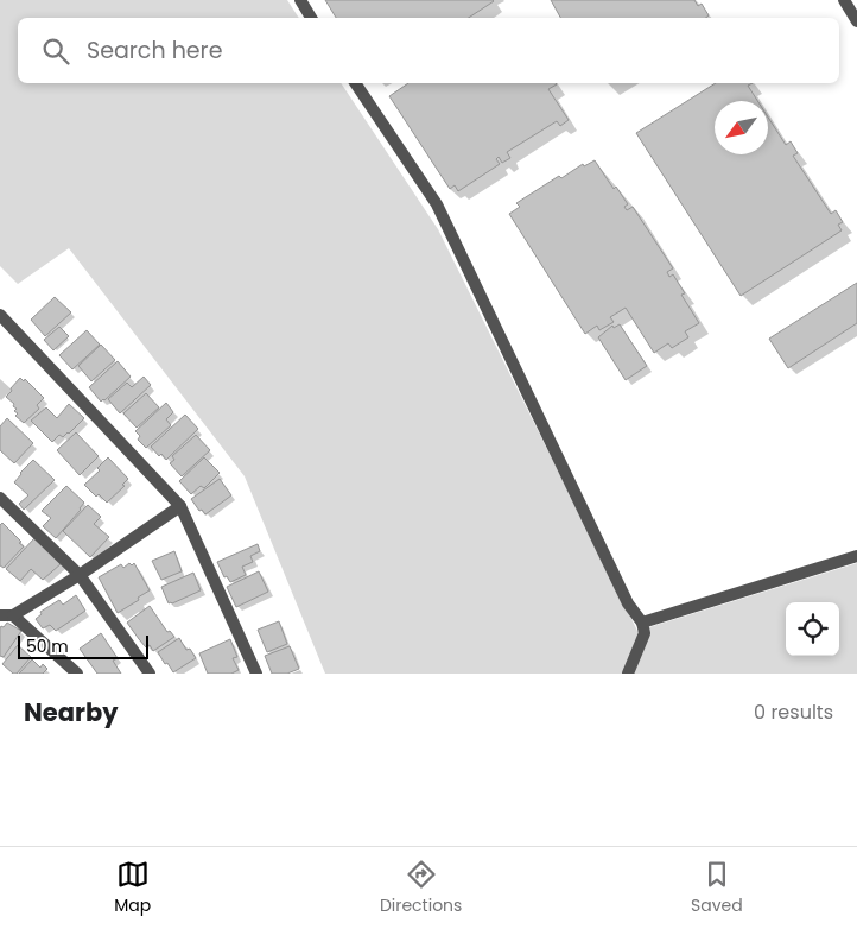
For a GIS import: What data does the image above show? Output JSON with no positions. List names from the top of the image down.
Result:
{
  "scale_bar": "50 m",
  "north": "bottom left",
  "page": {
    "search": "Search here",
    "scale": "50 m",
    "heading": ["Nearby", "0 results"],
    "nav": ["Map", "Directions", "Saved"]
  }
}
